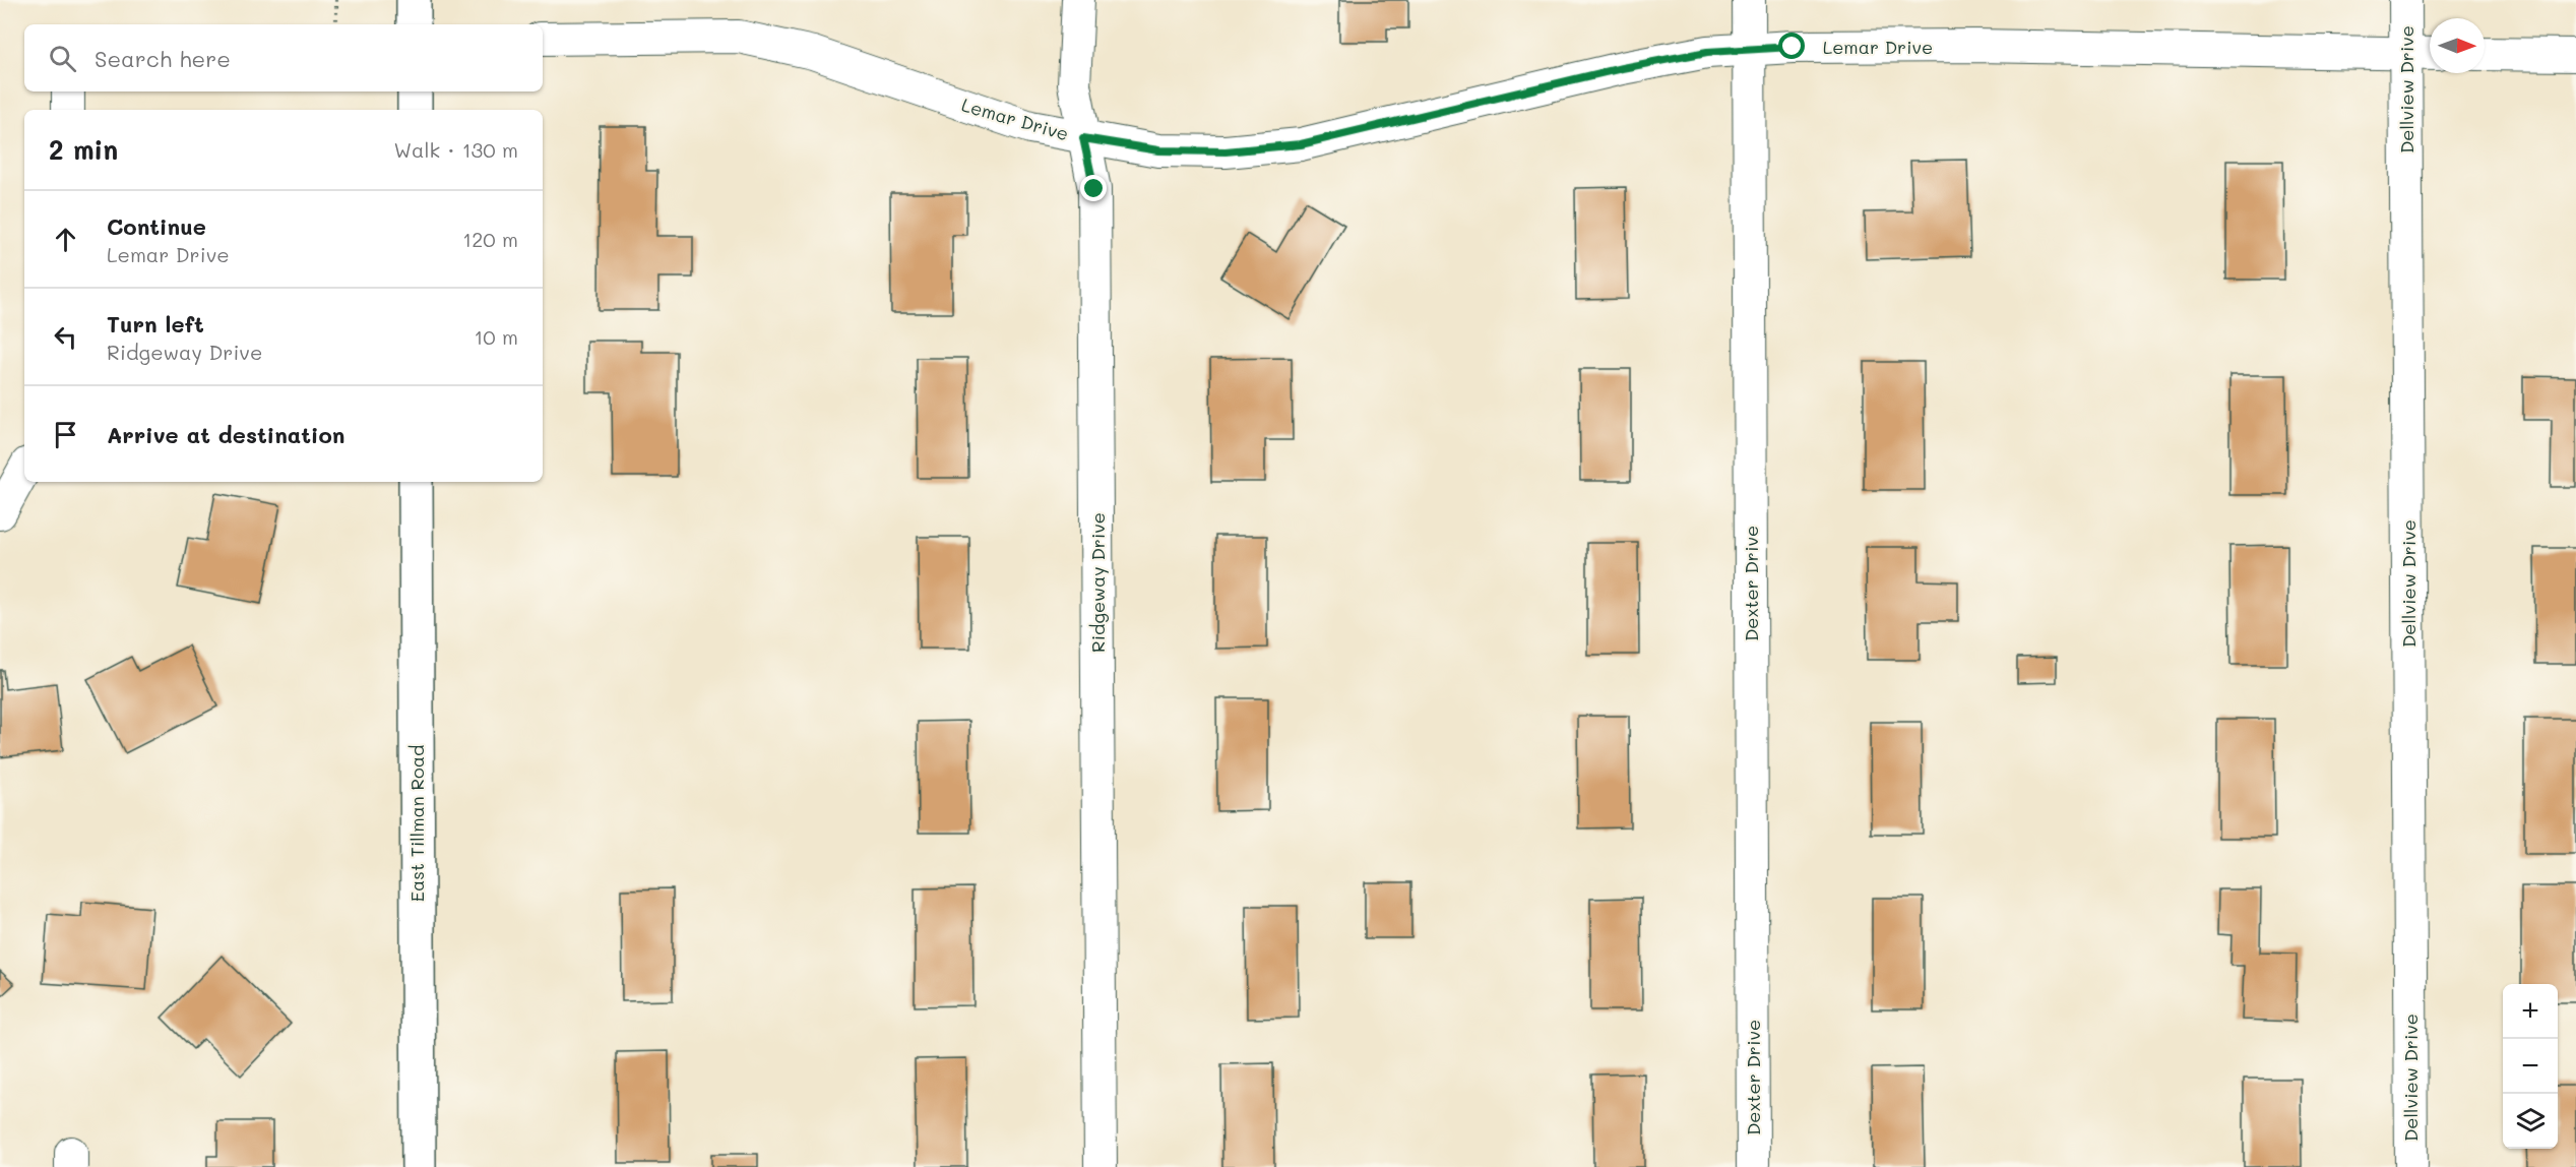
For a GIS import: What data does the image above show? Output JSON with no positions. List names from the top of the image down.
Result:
{
  "streets": {
    "main road": ["East Tillman Road"],
    "street": [
      "Lemar Drive",
      "Dellview Drive",
      "Ridgeway Drive",
      "Dexter Drive"
    ]
  },
  "crossings": [
    ["Lemar Drive", "Dellview Drive"],
    ["Lemar Drive", "Ridgeway Drive"],
    ["Lemar Drive", "Dexter Drive"]
  ],
  "north": "right",
  "page": {
    "search": "Search here",
    "heading": ["2 min", "Walk · 130 m"],
    "list": [
      ["Continue", "Lemar Drive", "120 m"],
      ["Turn left", "Ridgeway Drive", "10 m"],
      "Arrive at destination"
    ],
    "map_buttons": ["+", "−"]
  }
}
